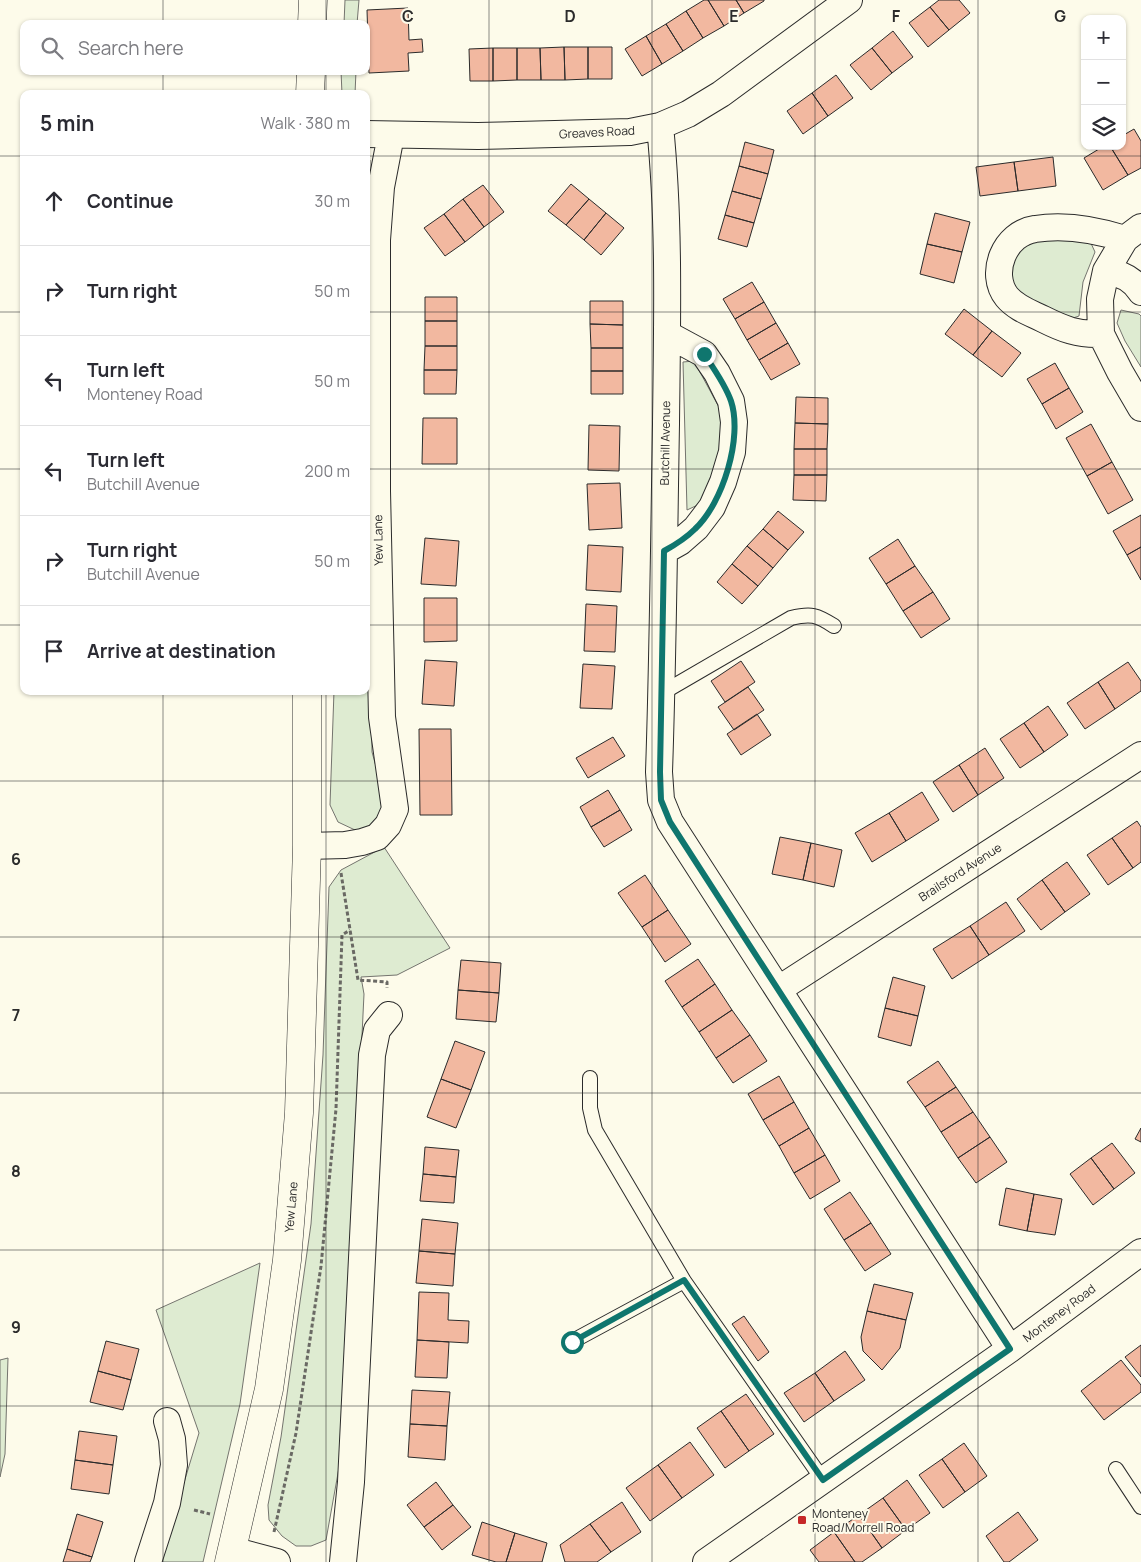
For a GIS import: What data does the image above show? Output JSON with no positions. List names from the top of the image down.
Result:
{
  "streets": {
    "main road": ["Yew Lane"],
    "street": [
      "Greaves Road",
      "Butchill Avenue",
      "Brailsford Avenue",
      "Monteney Road"
    ]
  },
  "crossings": [
    ["Greaves Road", "Butchill Avenue"],
    ["Greaves Road", "Yew Lane"],
    ["Butchill Avenue", "Brailsford Avenue"],
    ["Butchill Avenue", "Monteney Road"]
  ],
  "places": {
    "transit": ["Monteney Road/Morrell Road"]
  },
  "page": {
    "map_buttons": ["+", "−"],
    "search": "Search here",
    "heading": ["5 min", "Walk · 380 m"],
    "list": [
      ["Continue", "30 m"],
      ["Turn right", "50 m"],
      ["Turn left", "Monteney Road", "50 m"],
      ["Turn left", "Butchill Avenue", "200 m"],
      ["Turn right", "Butchill Avenue", "50 m"],
      "Arrive at destination"
    ]
  },
  "grid": {
    "columns": [
      "C",
      "D",
      "E",
      "F",
      "G"
    ],
    "rows": [
      "6",
      "7",
      "8",
      "9"
    ]
  }
}
